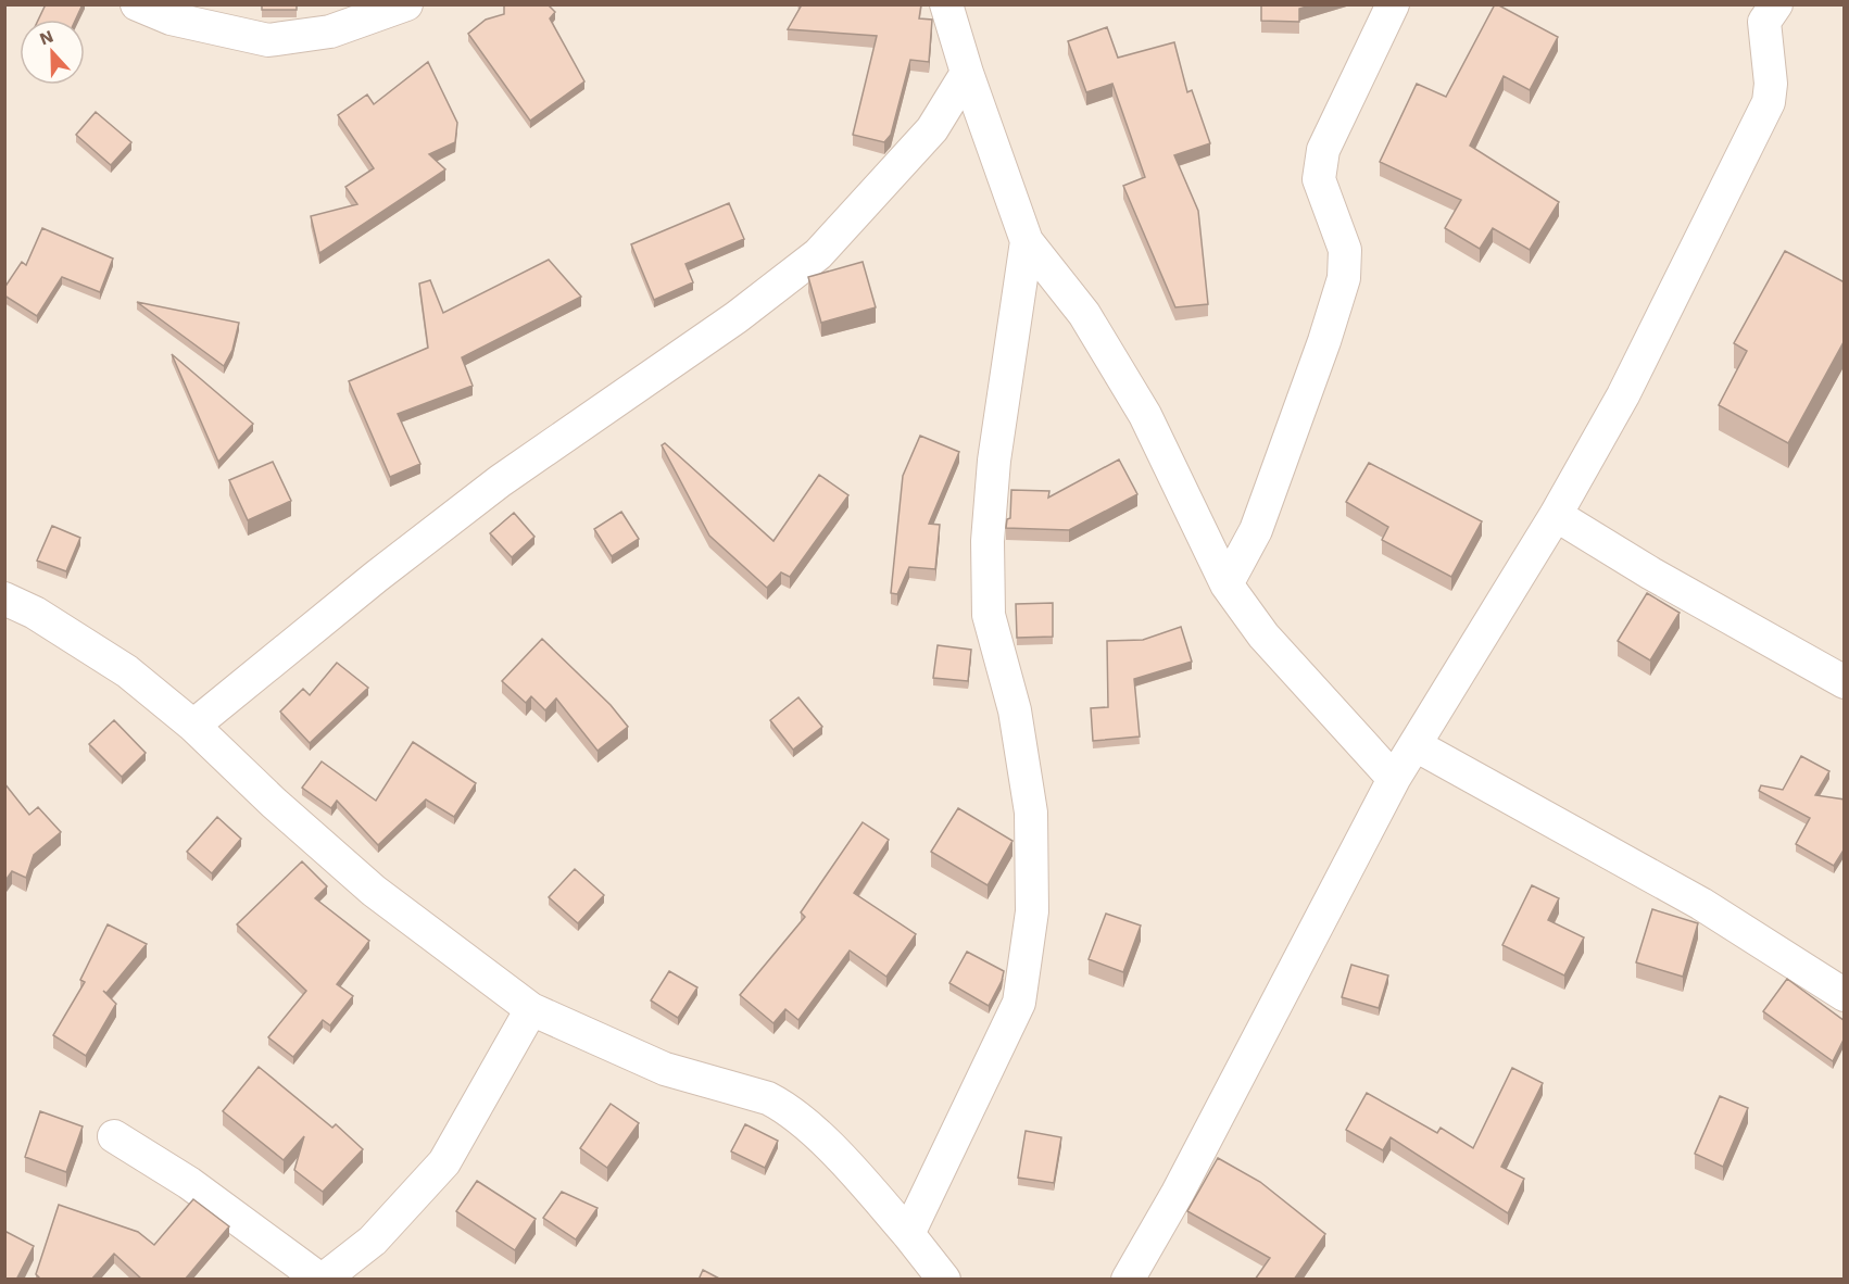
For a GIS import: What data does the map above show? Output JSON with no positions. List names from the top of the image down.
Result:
{
  "north": "top"
}
